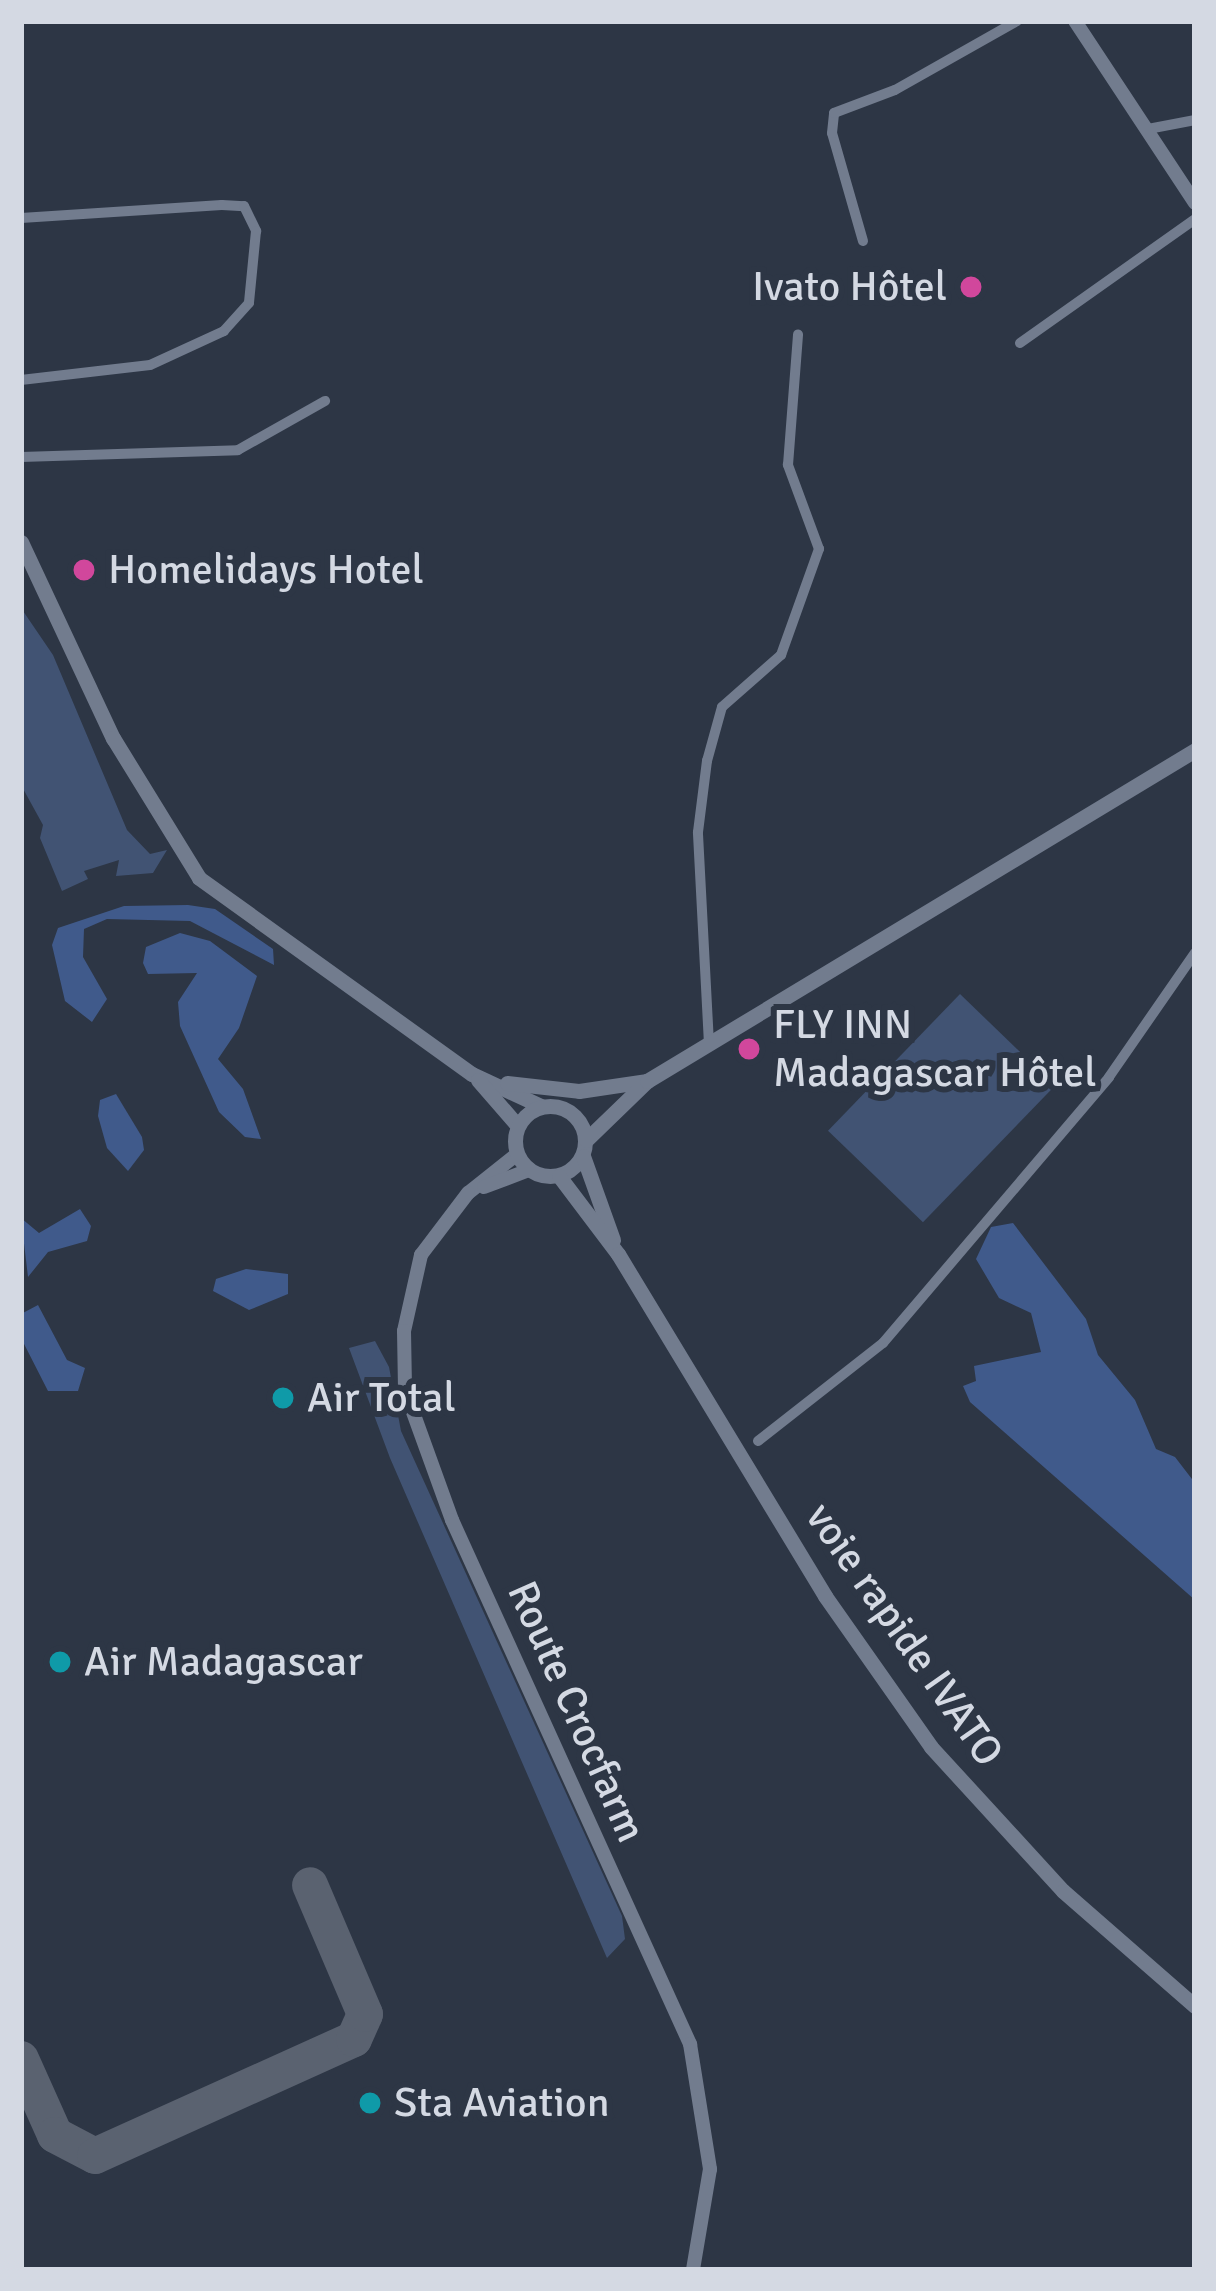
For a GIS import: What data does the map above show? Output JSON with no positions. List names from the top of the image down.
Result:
{
  "streets": {
    "main road": ["voie rapide IVATO"],
    "street": ["Route Crocfarm"]
  },
  "places": [
    "Ivato Hôtel",
    "Homelidays Hotel",
    "FLY INN Madagascar Hôtel",
    "Air Total",
    "Air Madagascar",
    "Sta Aviation"
  ]
}
